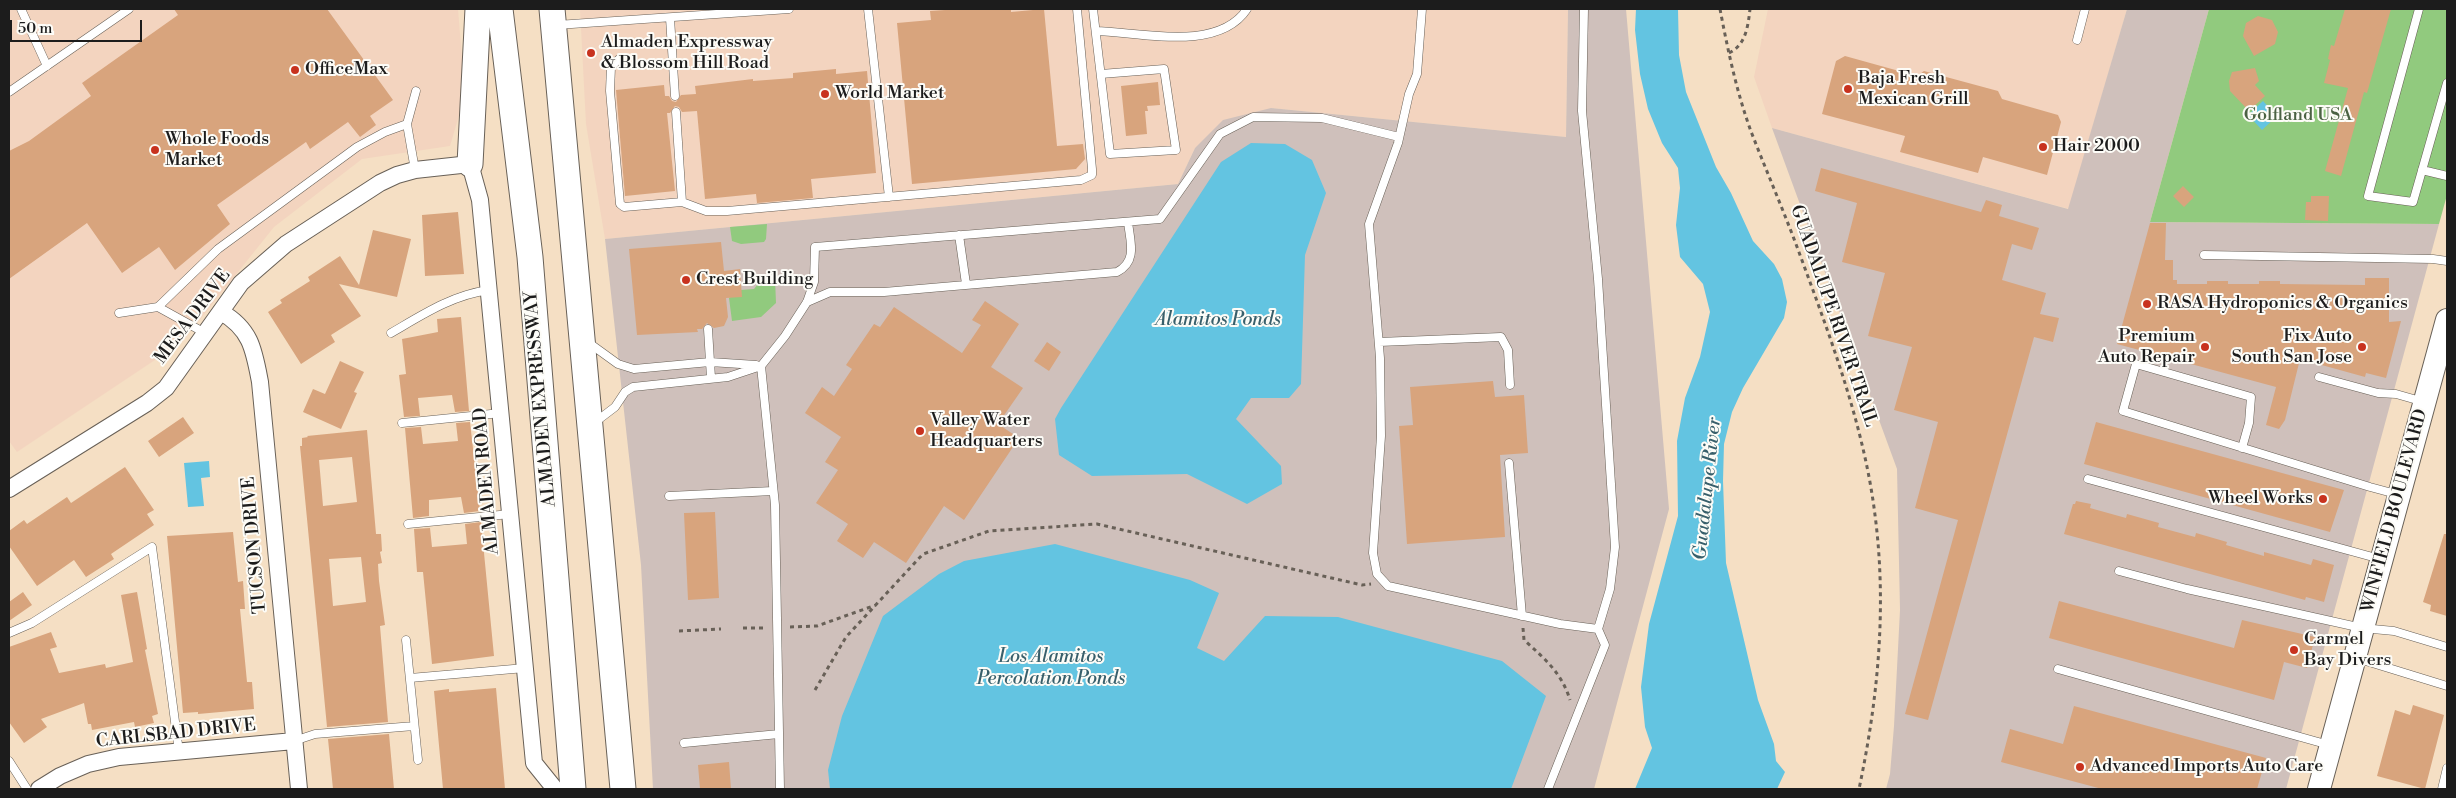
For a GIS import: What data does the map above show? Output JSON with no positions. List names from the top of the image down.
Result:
{
  "streets": {
    "main road": ["ALMADEN EXPRESSWAY"],
    "street": [
      "MESA DRIVE",
      "ALMADEN ROAD",
      "WINFIELD BOULEVARD",
      "TUCSON DRIVE",
      "CARLSBAD DRIVE"
    ],
    "path": ["GUADALUPE RIVER TRAIL"]
  },
  "crossings": [
    ["MESA DRIVE", "ALMADEN ROAD"],
    ["MESA DRIVE", "TUCSON DRIVE"],
    ["TUCSON DRIVE", "CARLSBAD DRIVE"]
  ],
  "water": ["Alamitos Ponds", "Guadalupe River", "Los Alamitos Percolation Ponds"],
  "parks": ["Golfland USA"],
  "places": [
    "Almaden Expressway & Blossom Hill Road",
    "OfficeMax",
    "Baja Fresh Mexican Grill",
    "World Market",
    "Hair 2000",
    "Whole Foods Market",
    "Crest Building",
    "RASA Hydroponics & Organics",
    "Premium Auto Repair",
    "Fix Auto South San Jose",
    "Valley Water Headquarters",
    "Wheel Works",
    "Carmel Bay Divers",
    "Advanced Imports Auto Care"
  ],
  "scale_bar": "50 m"
}
